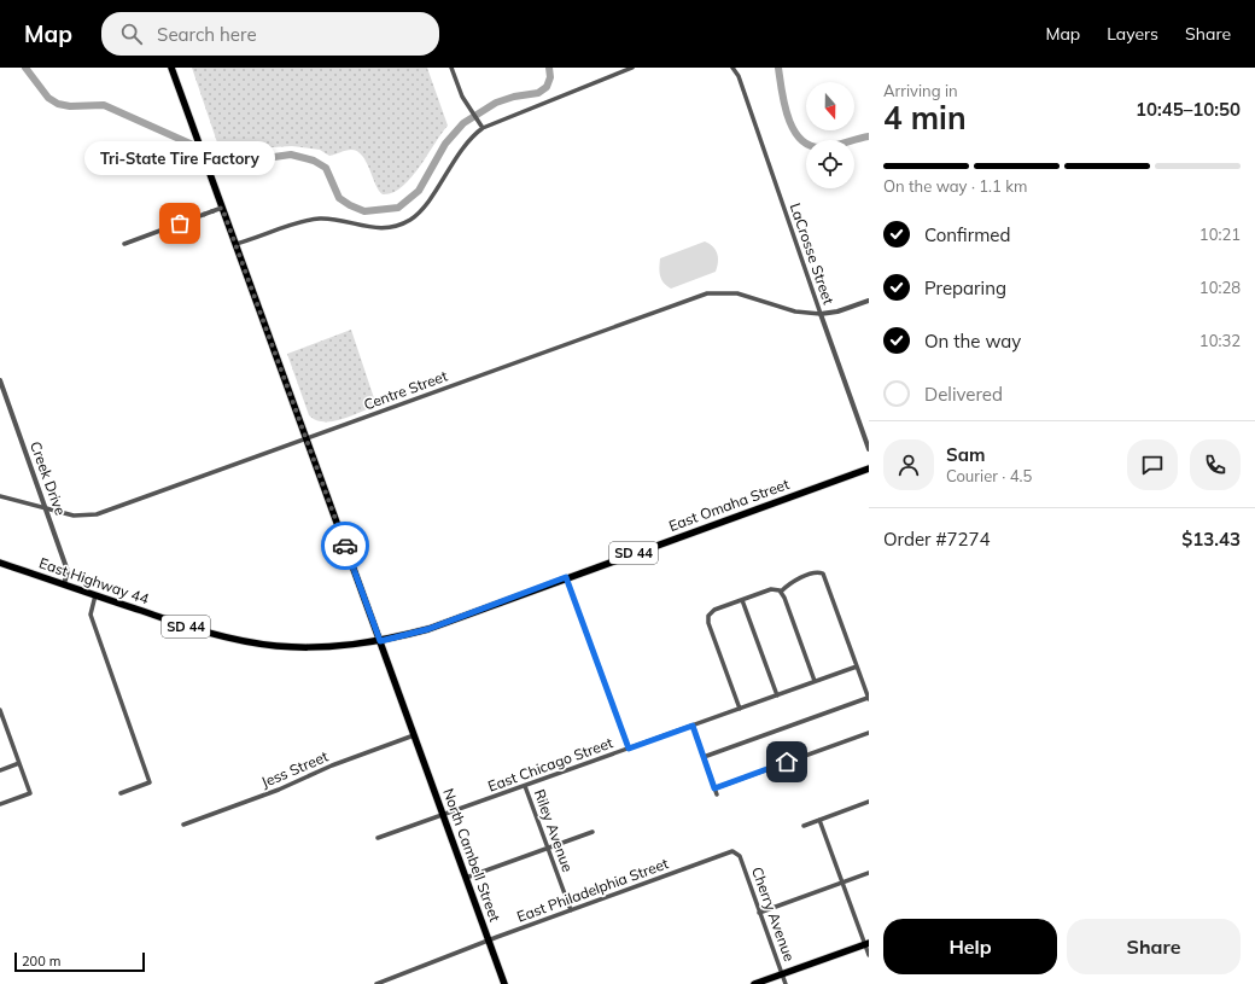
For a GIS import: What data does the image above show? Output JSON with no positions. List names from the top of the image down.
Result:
{
  "streets": {
    "main road": [
      "East Omaha Street",
      "SD 44",
      "East Highway 44",
      "North Cambell Street"
    ],
    "street": [
      "LaCrosse Street",
      "Centre Street",
      "Creek Drive",
      "East Chicago Street",
      "Jess Street",
      "Riley Avenue",
      "East Philadelphia Street",
      "Cherry Avenue"
    ]
  },
  "crossings": [
    ["LaCrosse Street", "Centre Street"],
    ["Centre Street", "Creek Drive"],
    ["Centre Street", "North Cambell Street"],
    ["Creek Drive", "East Highway 44"],
    ["East Omaha Street", "East Highway 44"],
    ["East Omaha Street", "North Cambell Street"],
    ["East Highway 44", "North Cambell Street"],
    ["East Chicago Street", "Riley Avenue"],
    ["East Chicago Street", "North Cambell Street"],
    ["Jess Street", "North Cambell Street"],
    ["Riley Avenue", "East Philadelphia Street"],
    ["North Cambell Street", "East Philadelphia Street"],
    ["East Philadelphia Street", "Cherry Avenue"]
  ],
  "places": ["Tri-State Tire Factory"],
  "scale_bar": "200 m",
  "north": "bottom",
  "page": {
    "header": "Map",
    "search": "Search here",
    "nav": ["Map", "Layers", "Share"],
    "heading": ["4 min", "Arriving in", "10:45–10:50"],
    "panel": [
      "Sam",
      "Courier · 4.5",
      "Order #7274",
      "$13.43"
    ],
    "bubble": "Tri-State Tire Factory",
    "bar": "On the way · 1.1 km",
    "list": [
      ["Confirmed", "10:21"],
      ["Preparing", "10:28"],
      ["On the way", "10:32"],
      "Delivered"
    ],
    "buttons": ["Help", "Share"],
    "scale": "200 m"
  }
}
